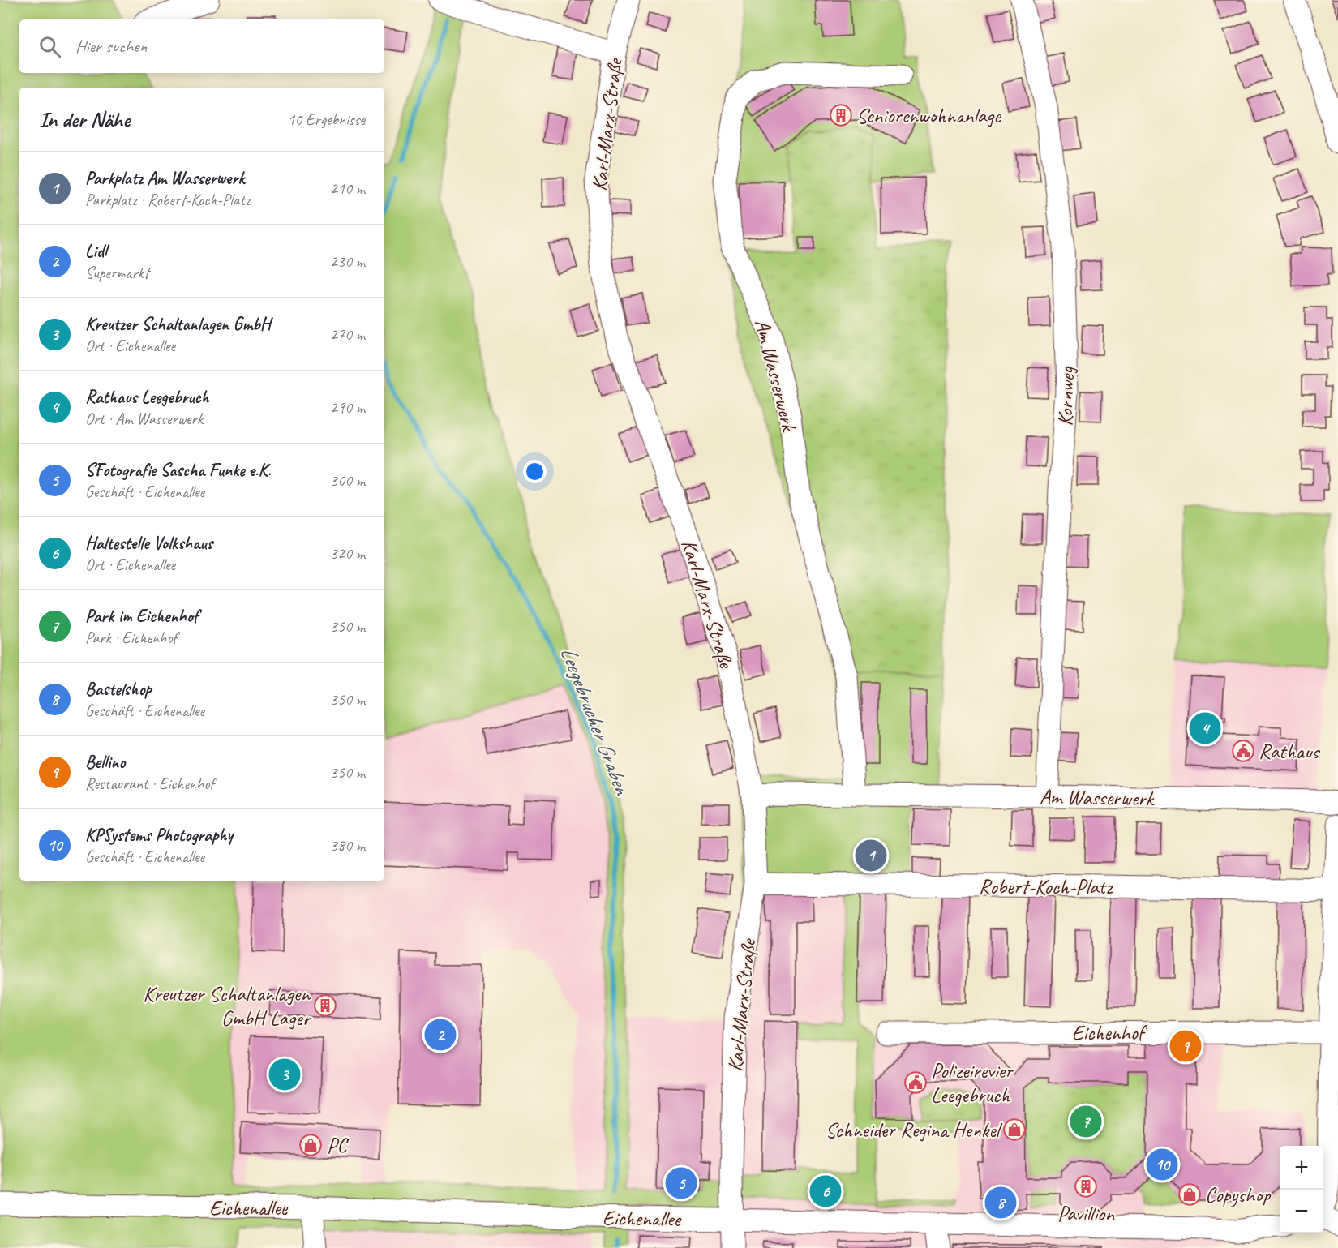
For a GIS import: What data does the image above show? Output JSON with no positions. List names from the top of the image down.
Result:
{
  "streets": {
    "street": [
      "Karl-Marx-Straße",
      "Am Wasserwerk",
      "Kornweg",
      "Robert-Koch-Platz",
      "Eichenhof",
      "Eichenallee"
    ]
  },
  "crossings": [
    ["Karl-Marx-Straße", "Am Wasserwerk"],
    ["Karl-Marx-Straße", "Robert-Koch-Platz"],
    ["Karl-Marx-Straße", "Eichenallee"],
    ["Am Wasserwerk", "Kornweg"]
  ],
  "water": ["Leegebrucher Graben"],
  "places": {
    "building": ["Seniorenwohnanlage", "Kreutzer Schaltanlagen GmbH Lager", "Pavillion"],
    "public building": ["Rathaus", "Polizeirevier Leegebruch"],
    "shop": ["Schneider Regina Henkel", "PC", "Copyshop"]
  },
  "page": {
    "search": "Hier suchen",
    "heading": ["In der Nähe", "10 Ergebnisse"],
    "list": [
      {
        "mark": "1",
        "name": "Parkplatz Am Wasserwerk",
        "note": "Parkplatz · Robert-Koch-Platz",
        "value": "210 m"
      },
      {
        "mark": "2",
        "name": "Lidl",
        "note": "Supermarkt",
        "value": "230 m"
      },
      {
        "mark": "3",
        "name": "Kreutzer Schaltanlagen GmbH",
        "note": "Ort · Eichenallee",
        "value": "270 m"
      },
      {
        "mark": "4",
        "name": "Rathaus Leegebruch",
        "note": "Ort · Am Wasserwerk",
        "value": "290 m"
      },
      {
        "mark": "5",
        "name": "SFotografie Sascha Funke e.K.",
        "note": "Geschäft · Eichenallee",
        "value": "300 m"
      },
      {
        "mark": "6",
        "name": "Haltestelle Volkshaus",
        "note": "Ort · Eichenallee",
        "value": "320 m"
      },
      {
        "mark": "7",
        "name": "Park im Eichenhof",
        "note": "Park · Eichenhof",
        "value": "350 m"
      },
      {
        "mark": "8",
        "name": "Bastelshop",
        "note": "Geschäft · Eichenallee",
        "value": "350 m"
      },
      {
        "mark": "9",
        "name": "Bellino",
        "note": "Restaurant · Eichenhof",
        "value": "350 m"
      },
      {
        "mark": "10",
        "name": "KPSystems Photography",
        "note": "Geschäft · Eichenallee",
        "value": "380 m"
      }
    ],
    "pins": [
      "4",
      "1",
      "2",
      "9",
      "3",
      "7",
      "10",
      "5",
      "6",
      "8"
    ],
    "map_buttons": ["+", "−"]
  }
}
